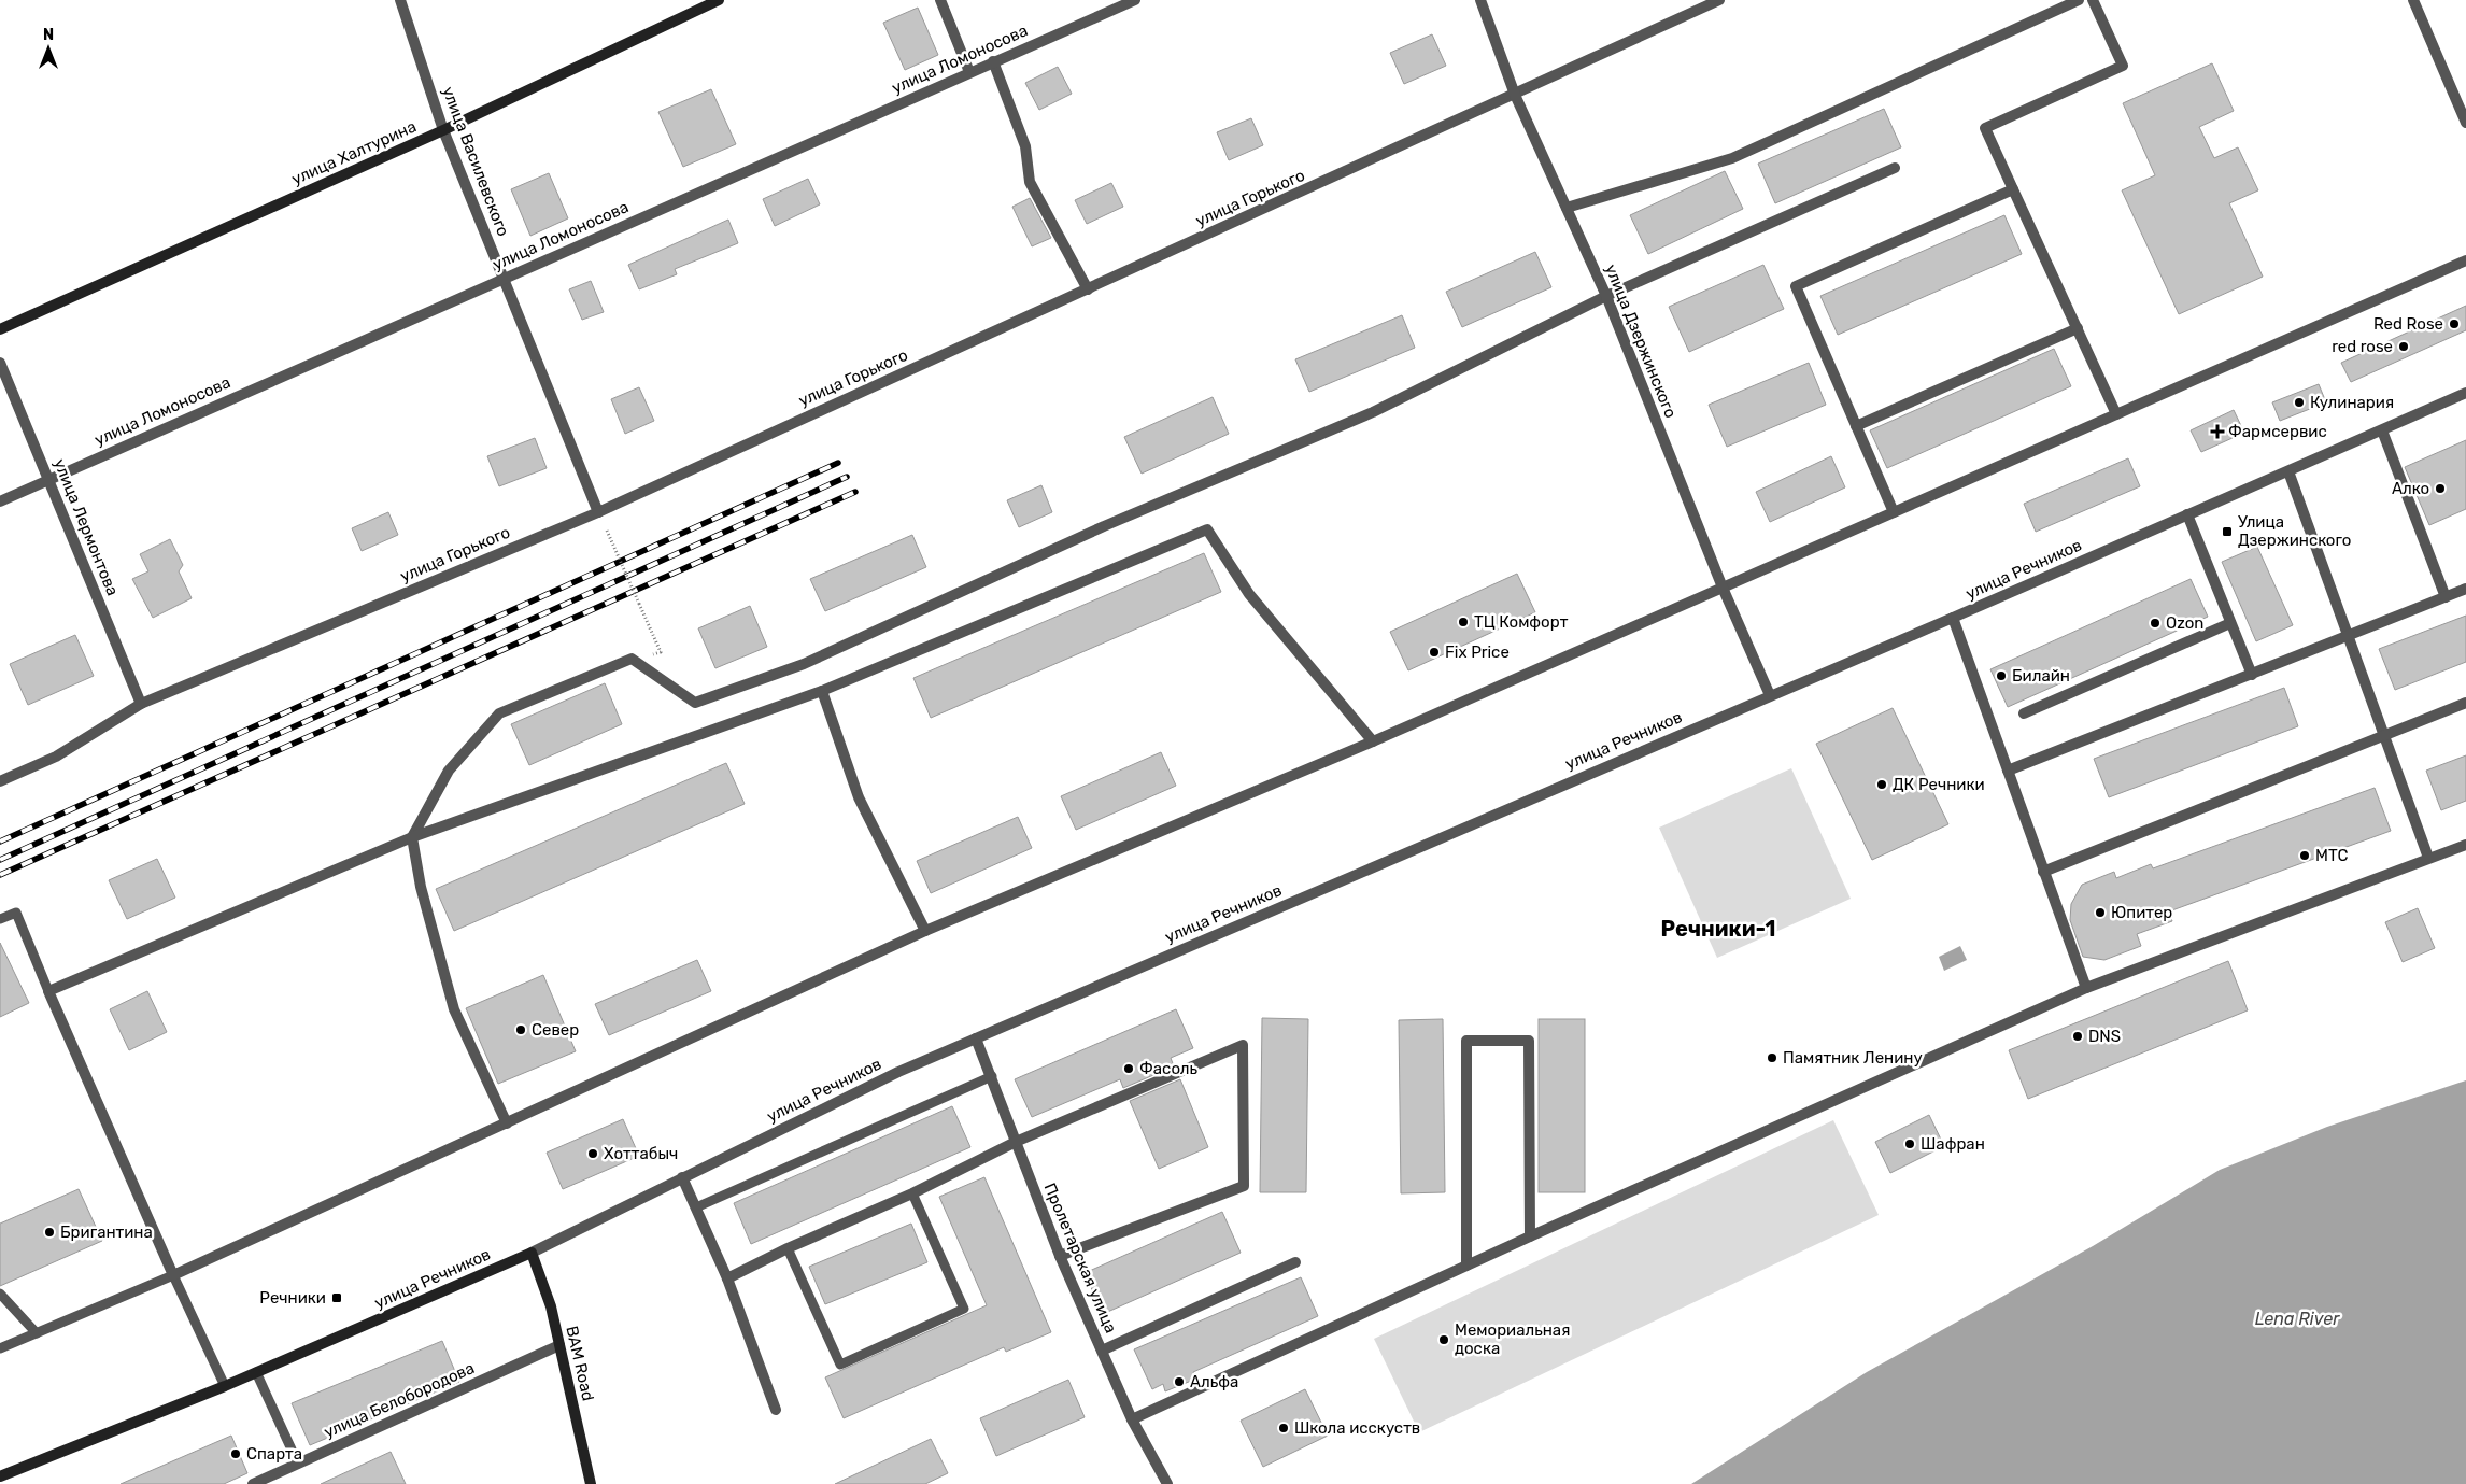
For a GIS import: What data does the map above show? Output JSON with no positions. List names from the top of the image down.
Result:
{
  "streets": {
    "main road": ["улица Халтурина", "улица Речников", "BAM Road"],
    "street": [
      "улица Ломоносова",
      "улица Василевского",
      "улица Горького",
      "улица Дзержинского",
      "улица Лермонтова",
      "Пролетарская улица",
      "улица Белобородова"
    ]
  },
  "crossings": [
    ["улица Ломоносова", "улица Василевского"],
    ["улица Ломоносова", "улица Лермонтова"],
    ["улица Халтурина", "улица Василевского"],
    ["улица Василевского", "улица Горького"],
    ["улица Горького", "улица Дзержинского"],
    ["улица Горького", "улица Лермонтова"],
    ["улица Дзержинского", "улица Речников"],
    ["улица Речников", "Пролетарская улица"],
    ["улица Речников", "BAM Road"],
    ["BAM Road", "улица Белобородова"]
  ],
  "districts": ["Речники-1"],
  "water": ["Lena River"],
  "places": {
    "other": [
      "Red Rose",
      "red rose",
      "Кулинария",
      "Алко",
      "ТЦ Комфорт",
      "Ozon",
      "Fix Price",
      "Билайн",
      "ДК Речники",
      "МТС",
      "Юпитер",
      "Север",
      "DNS",
      "Памятник Ленину",
      "Фасоль",
      "Шафран",
      "Хоттабыч",
      "Бригантина",
      "Мемориальная доска",
      "Альфа",
      "Школа исскуств",
      "Спарта"
    ],
    "health": ["Фармсервис"],
    "transit": ["Улица Дзержинского", "Речники"]
  },
  "north": "top"
}
